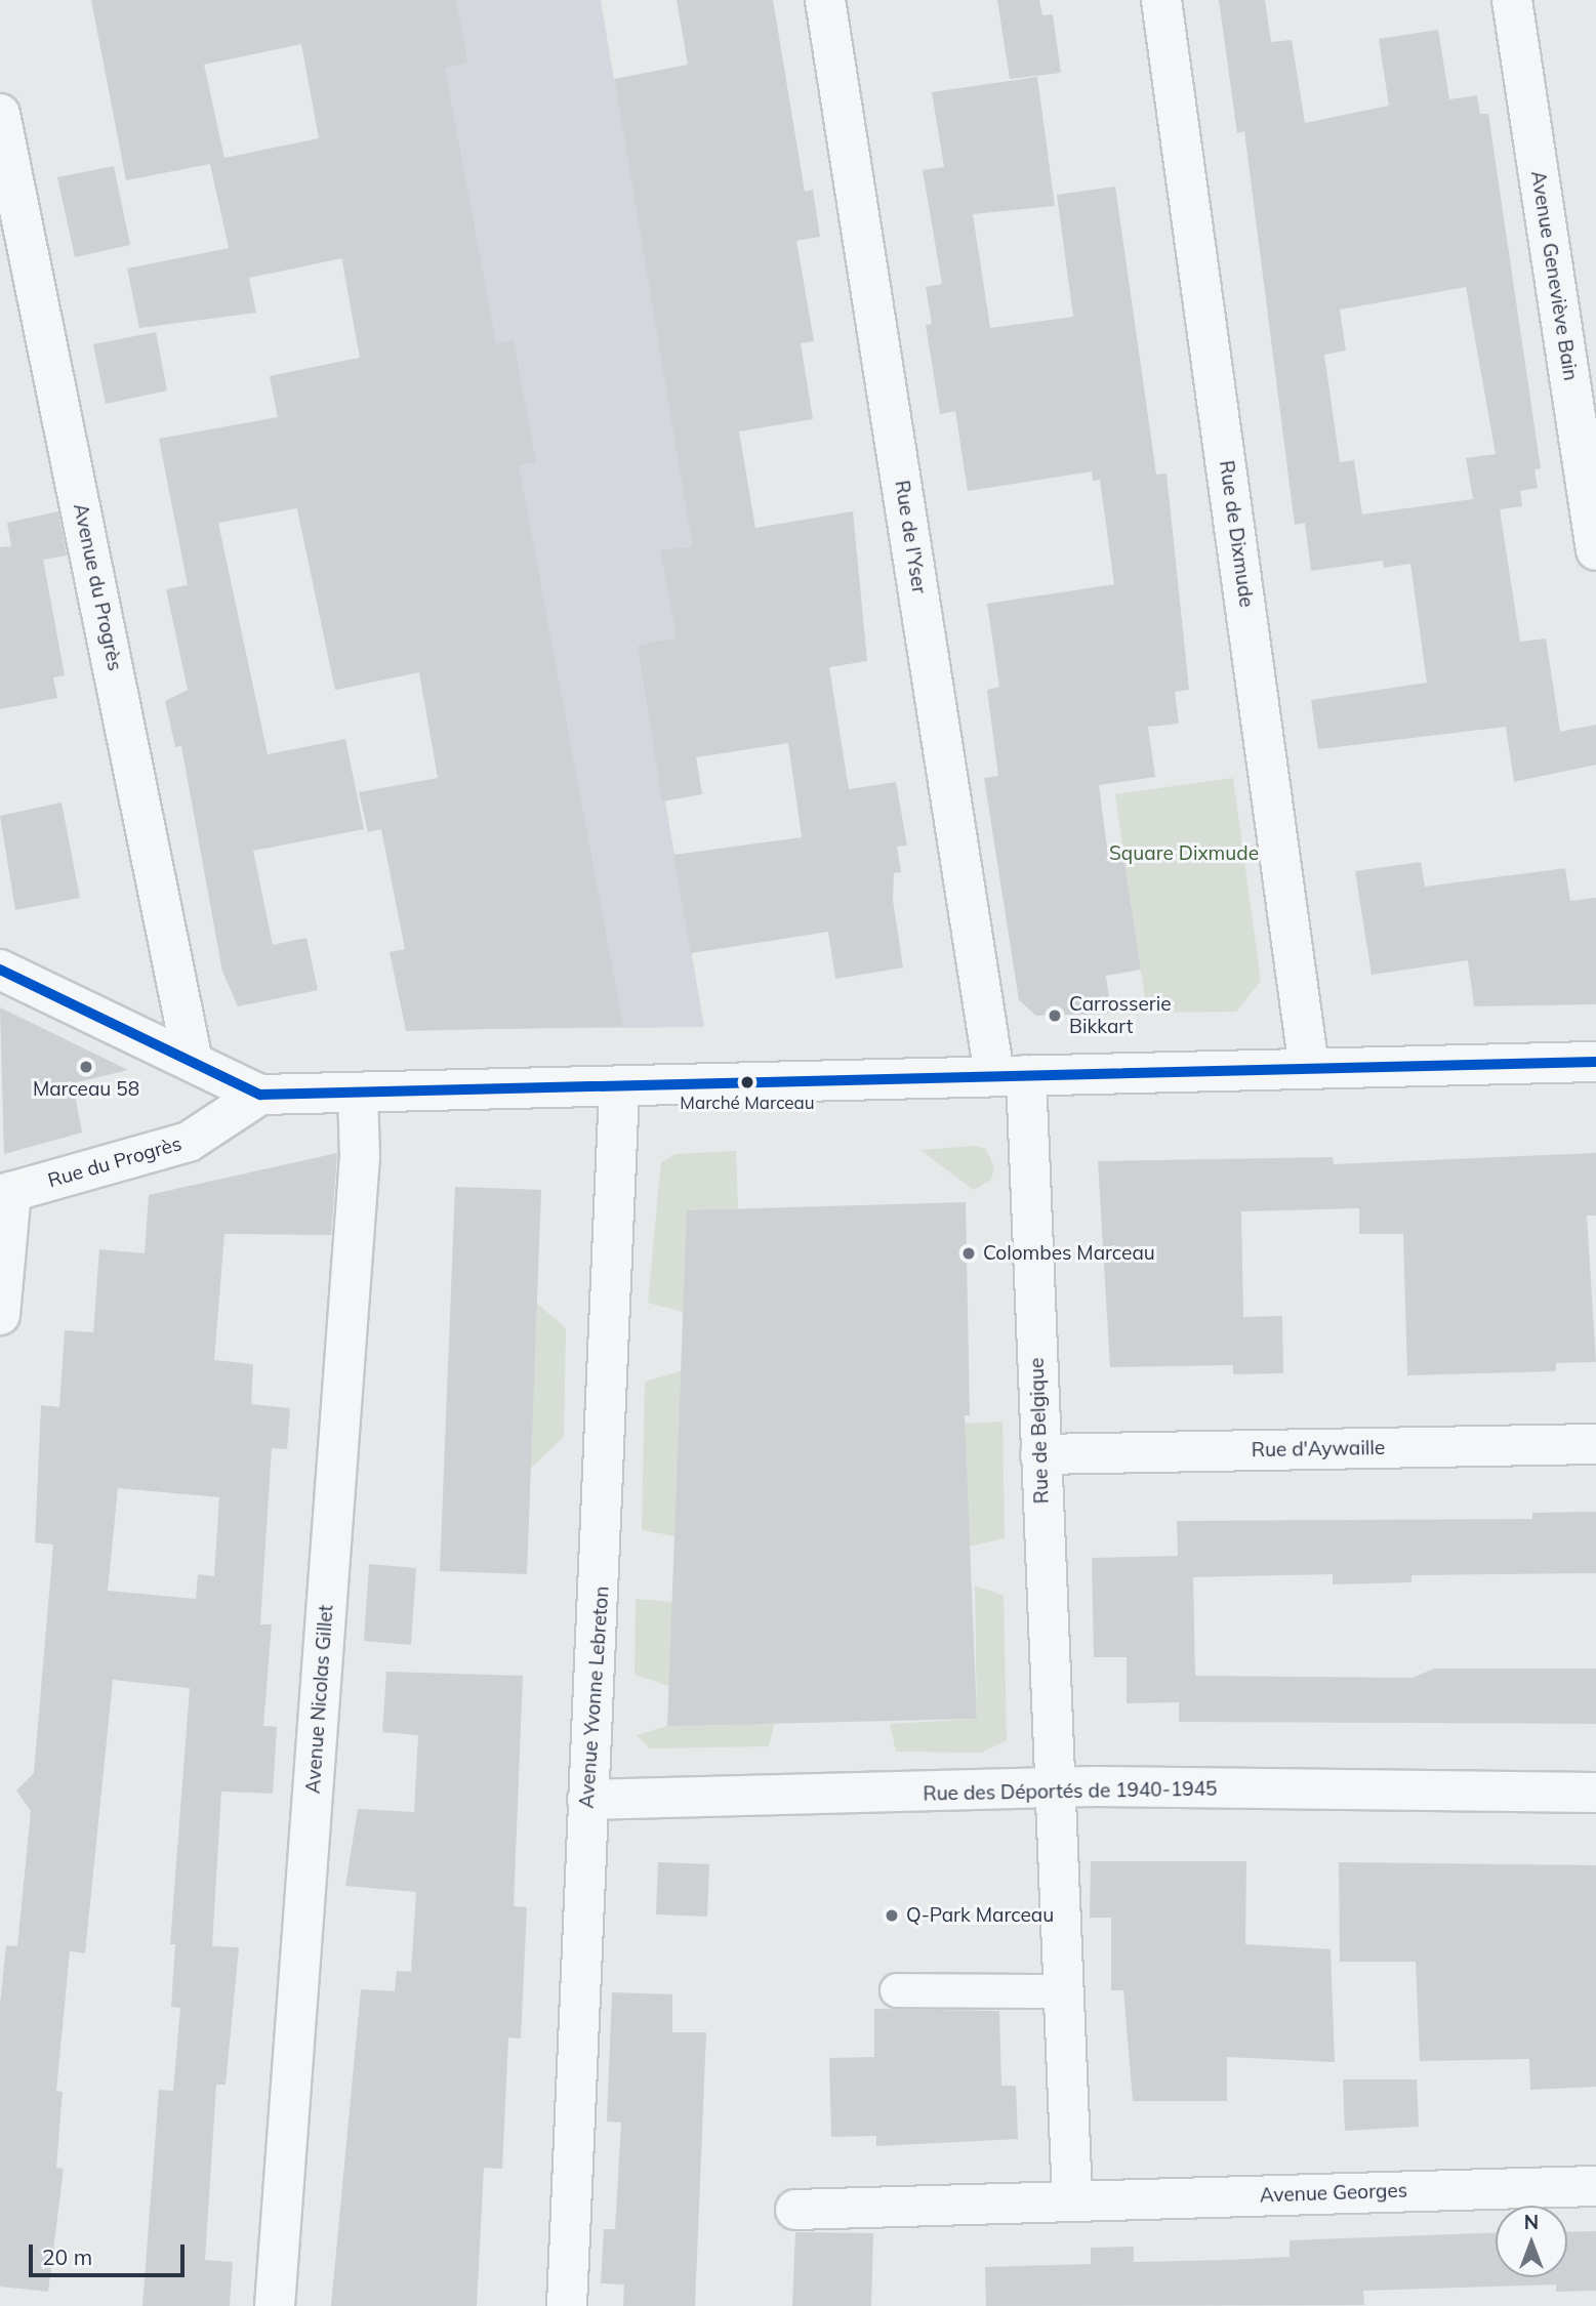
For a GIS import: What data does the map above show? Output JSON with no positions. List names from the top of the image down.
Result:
{
  "streets": {
    "street": [
      "Avenue Geneviève Bain",
      "Rue de Dixmude",
      "Rue de l'Yser",
      "Avenue du Progrès",
      "Rue du Progrès",
      "Rue de Belgique",
      "Rue d'Aywaille",
      "Avenue Yvonne Lebreton",
      "Avenue Nicolas Gillet",
      "Rue des Déportés de 1940-1945",
      "Avenue Georges"
    ]
  },
  "crossings": [
    ["Rue de l'Yser", "Rue de Belgique"],
    ["Rue de Belgique", "Rue d'Aywaille"],
    ["Rue de Belgique", "Rue des Déportés de 1940-1945"],
    ["Avenue Yvonne Lebreton", "Rue des Déportés de 1940-1945"]
  ],
  "parks": ["Square Dixmude"],
  "places": [
    "Carrosserie Bikkart",
    "Marceau 58",
    "Marché Marceau",
    "Colombes Marceau",
    "Q-Park Marceau"
  ],
  "scale_bar": "20 m",
  "north": "top"
}
